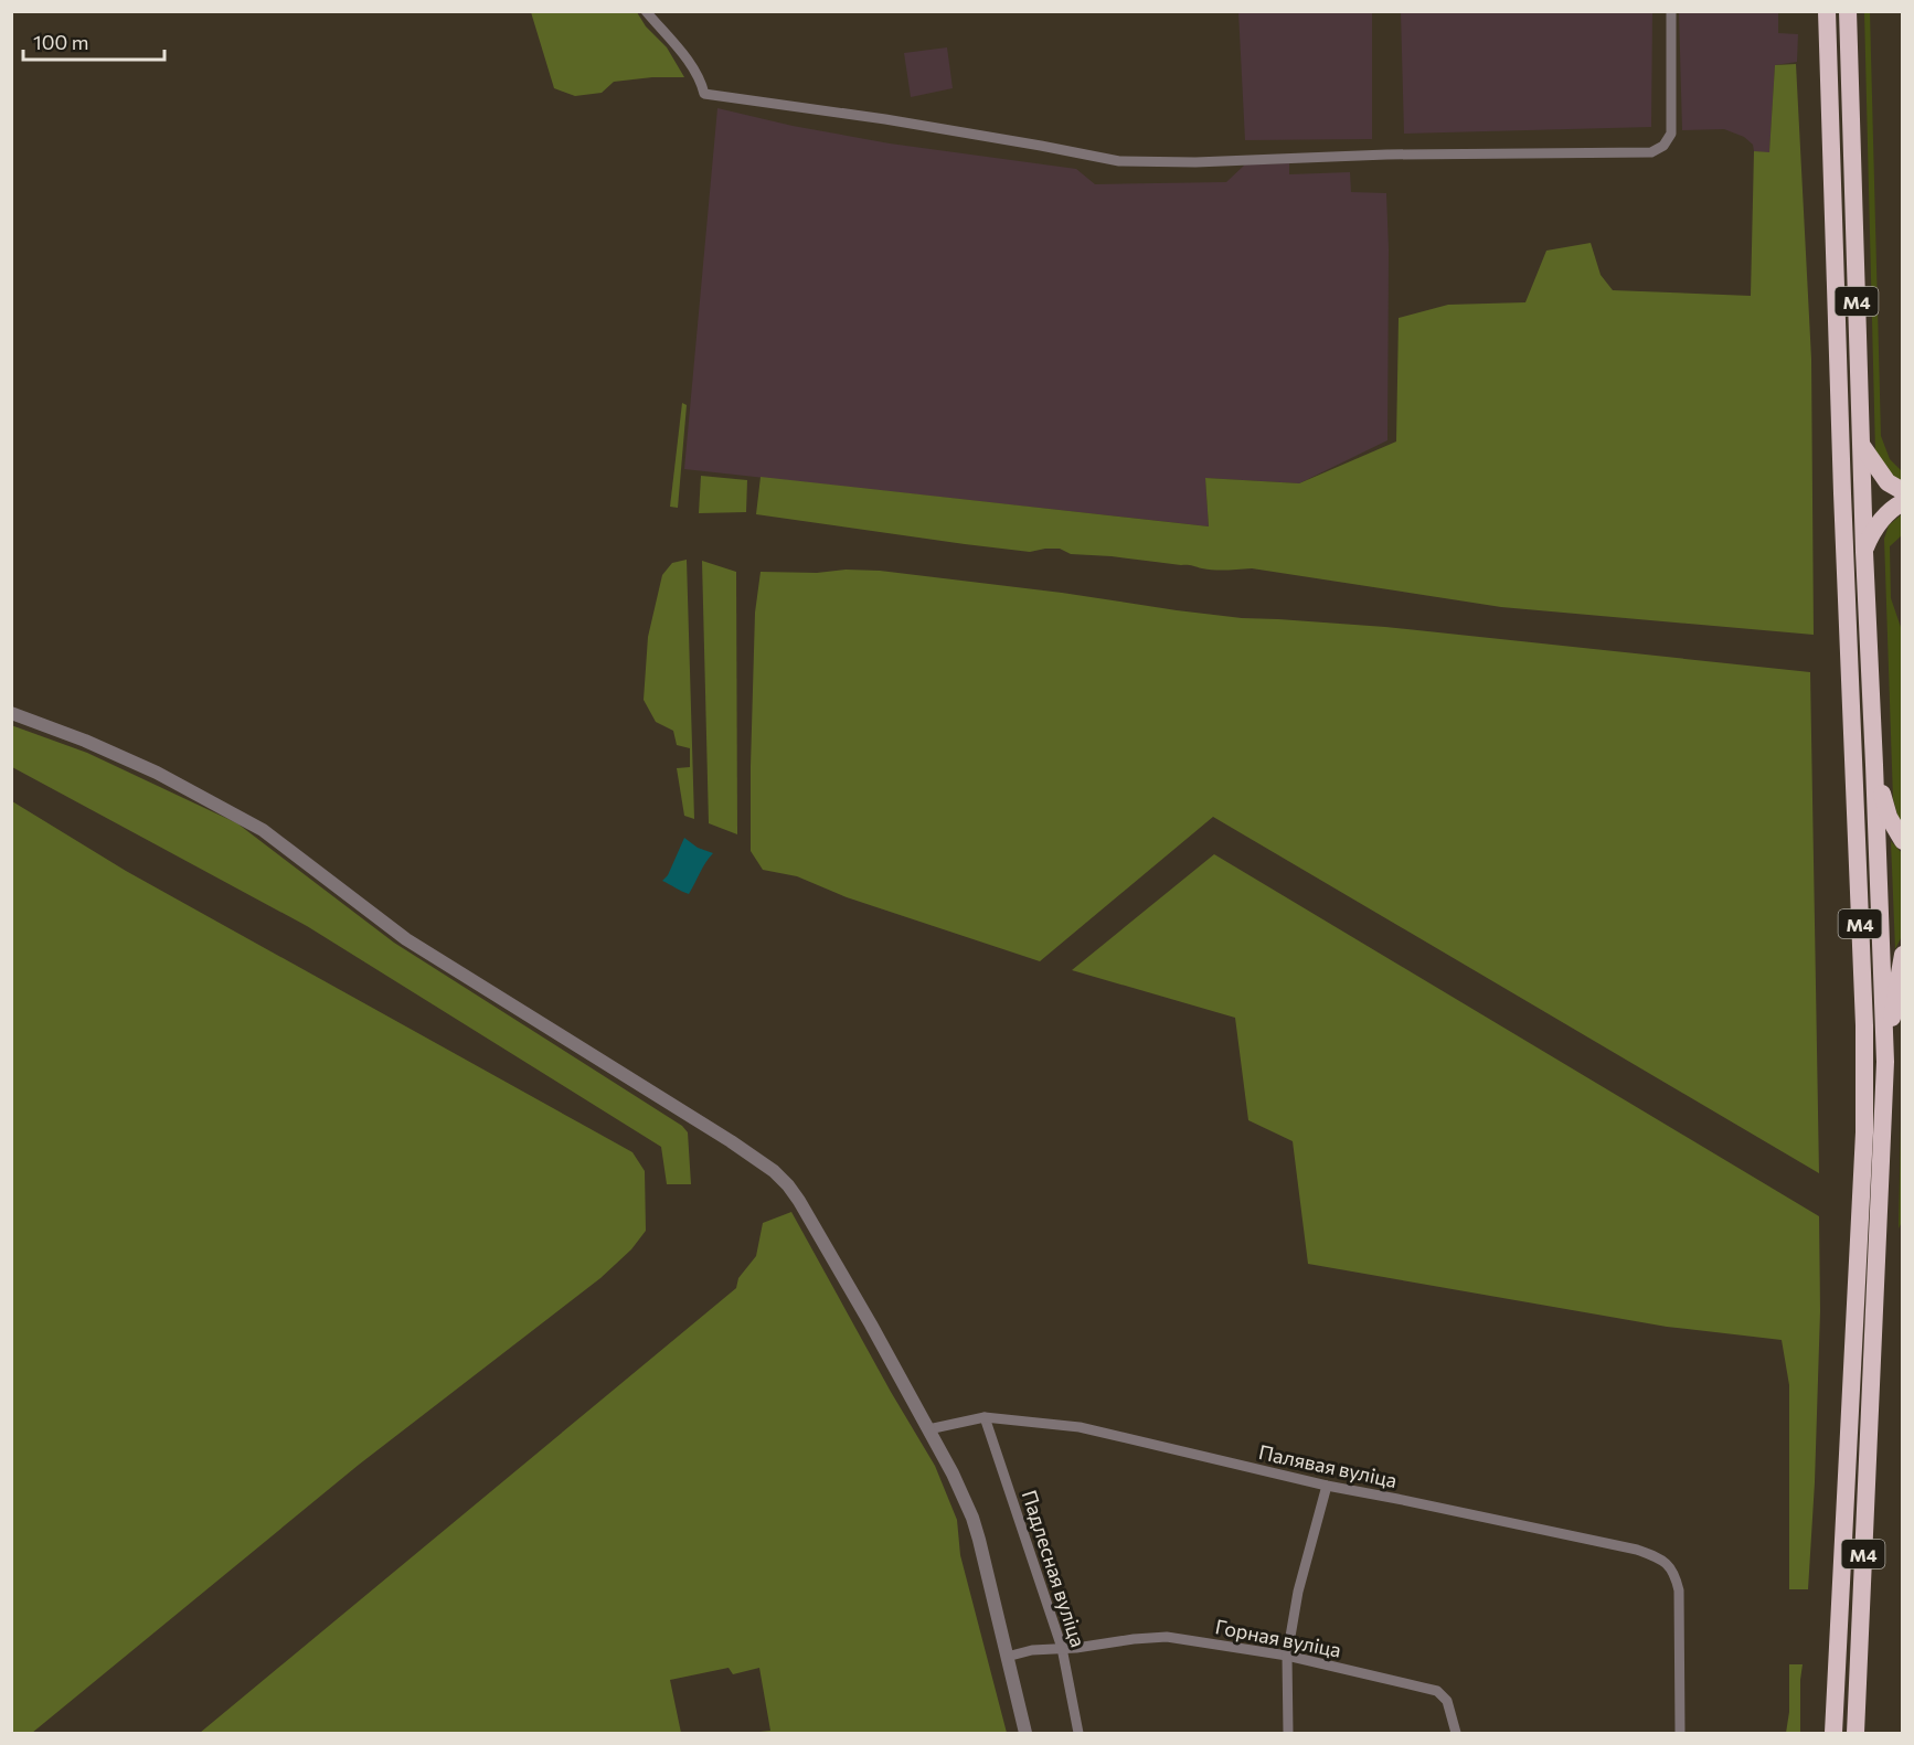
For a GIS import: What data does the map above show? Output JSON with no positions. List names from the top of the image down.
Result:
{
  "streets": {
    "highway": ["М4"],
    "street": ["Палявая вуліца", "Падлесная вуліца", "Горная вуліца"]
  },
  "crossings": [
    ["Палявая вуліца", "Падлесная вуліца"],
    ["Падлесная вуліца", "Горная вуліца"]
  ],
  "scale_bar": "100 m"
}
